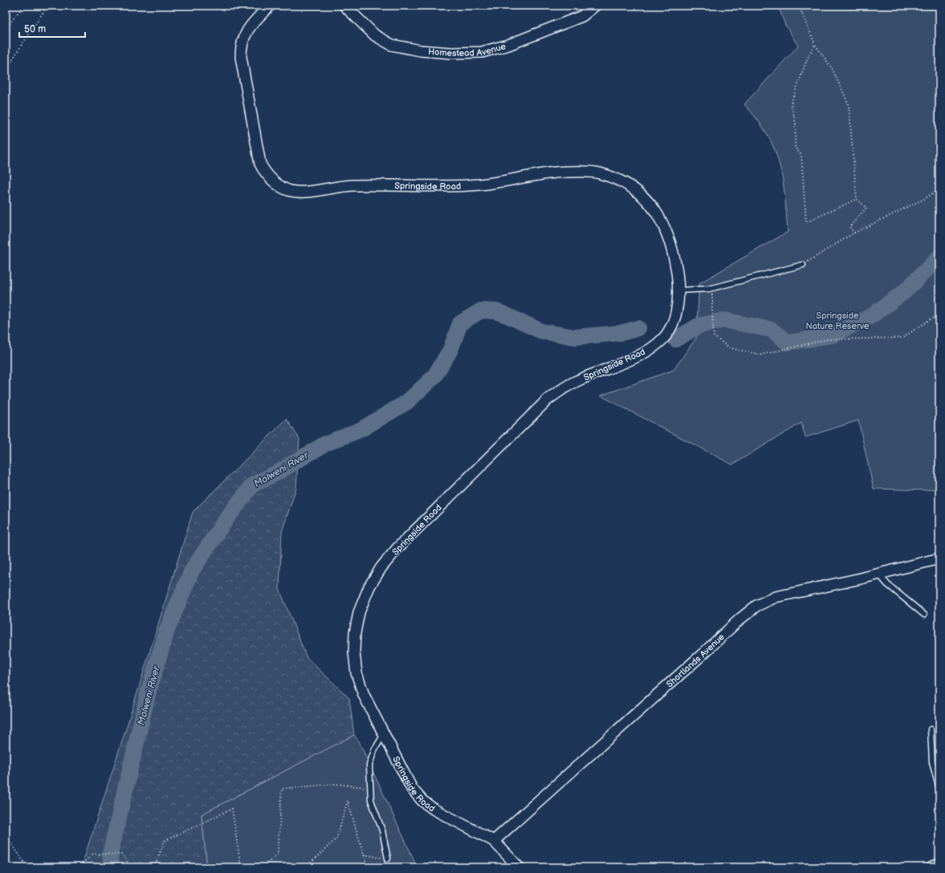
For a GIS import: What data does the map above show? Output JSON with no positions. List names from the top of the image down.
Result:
{
  "streets": {
    "street": ["Homestead Avenue", "Springside Road", "Shortlands Avenue"]
  },
  "crossings": [
    ["Springside Road", "Shortlands Avenue"]
  ],
  "water": ["Molweni River"],
  "parks": ["Springside Nature Reserve"],
  "scale_bar": "50 m"
}
